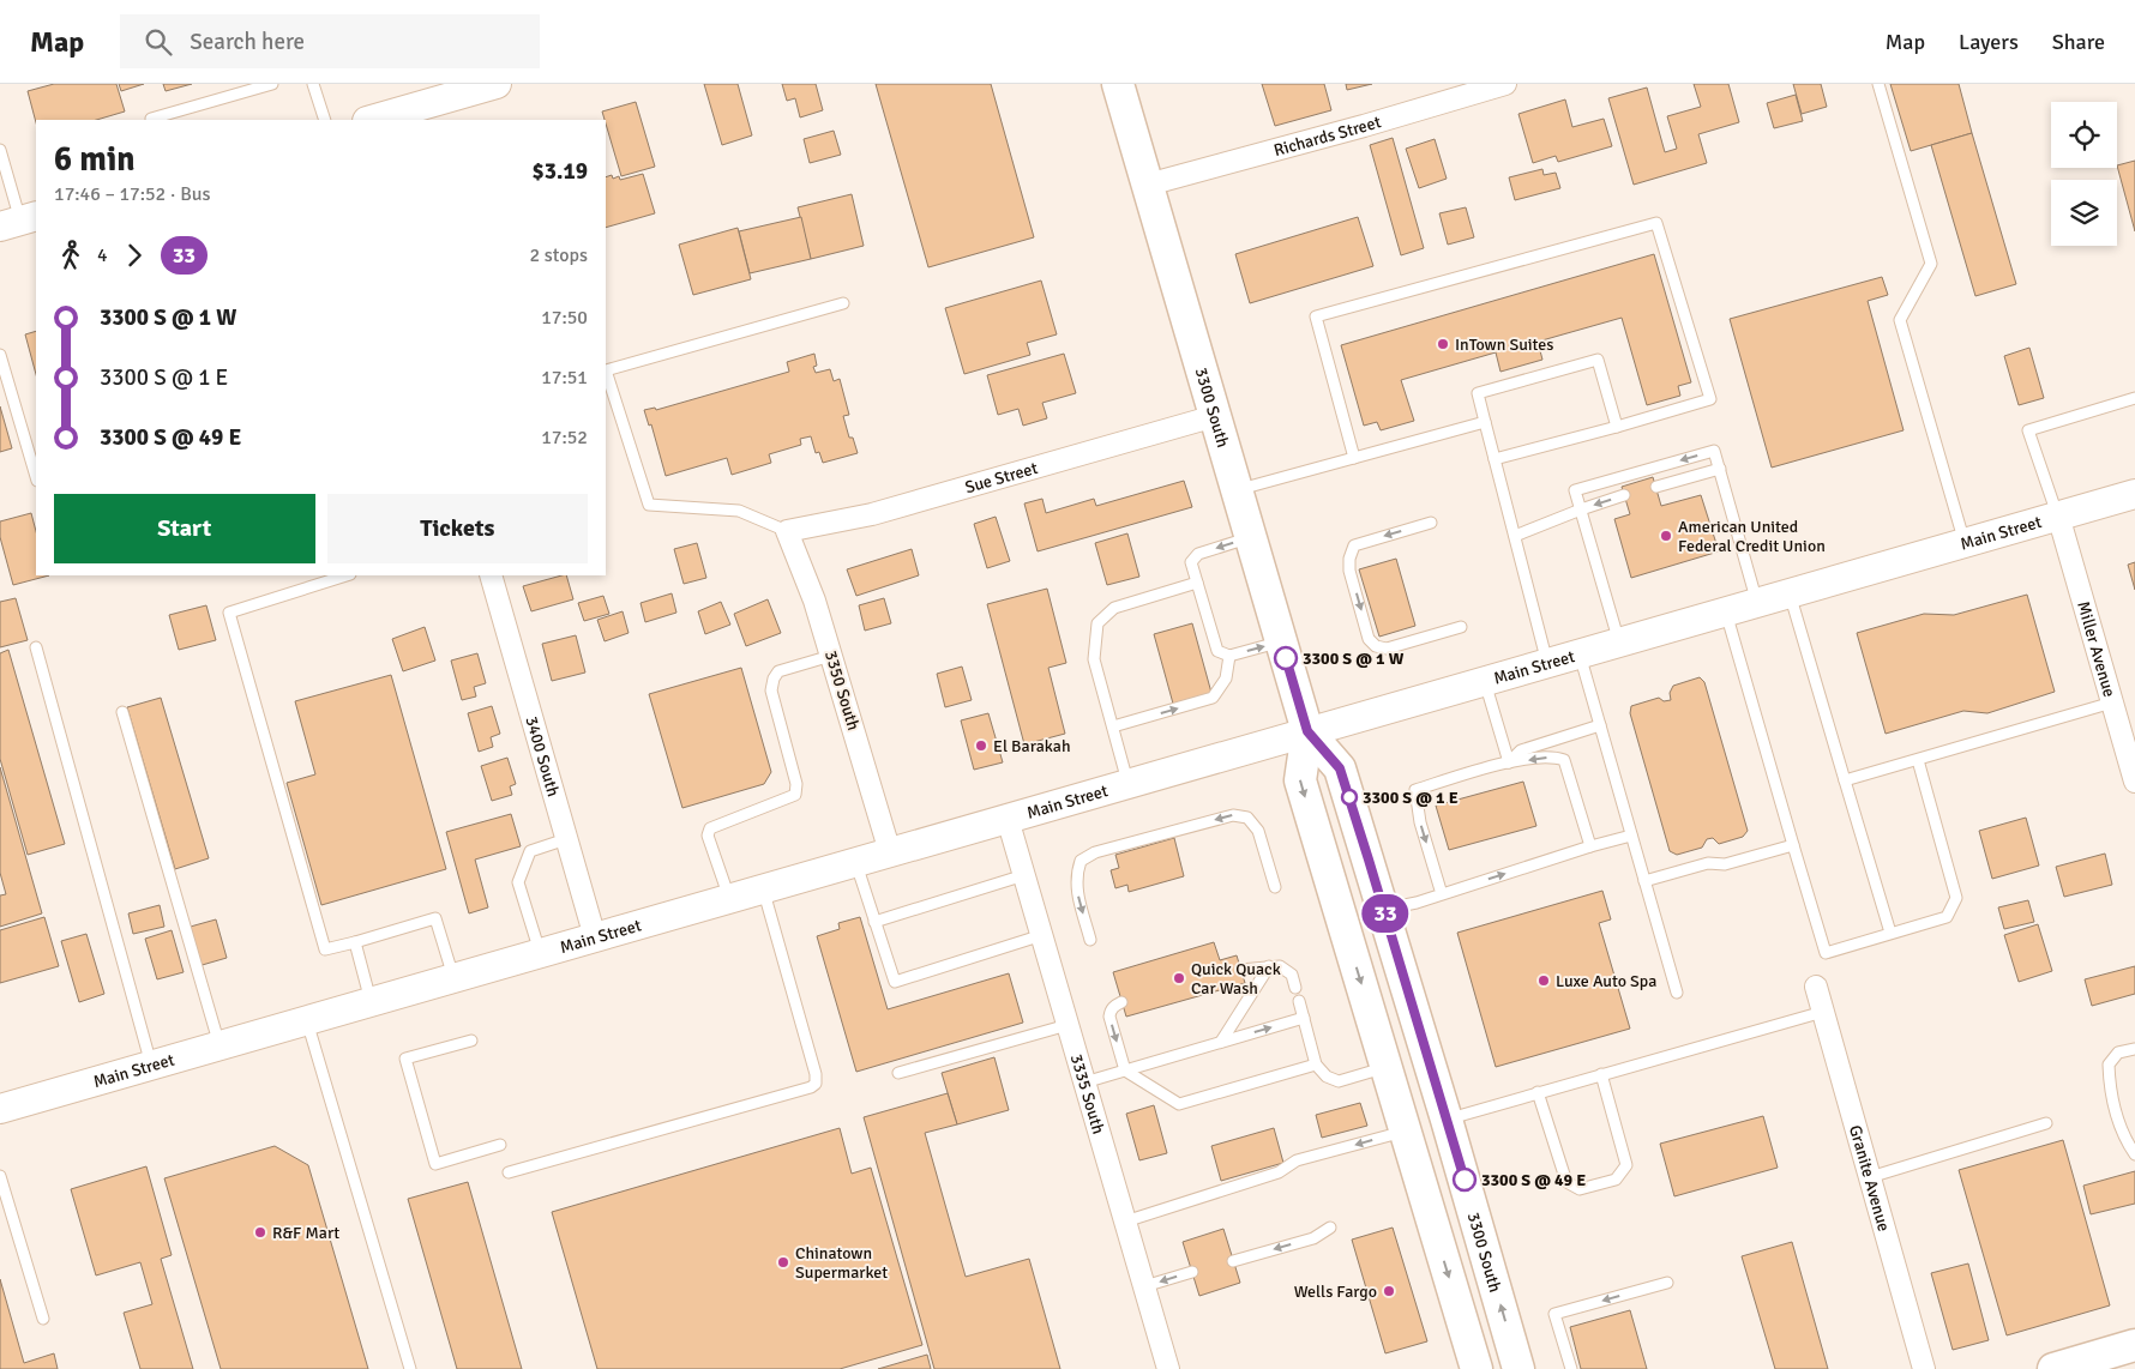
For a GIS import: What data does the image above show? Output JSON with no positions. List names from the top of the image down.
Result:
{
  "streets": {
    "main road": ["3300 South"],
    "street": [
      "Richards Street",
      "Sue Street",
      "Main Street",
      "Miller Avenue",
      "3350 South",
      "3400 South",
      "3335 South",
      "Granite Avenue"
    ]
  },
  "crossings": [
    ["Richards Street", "3300 South"],
    ["3300 South", "Sue Street"],
    ["3300 South", "Main Street"],
    ["Sue Street", "3350 South"],
    ["Main Street", "Miller Avenue"],
    ["Main Street", "3350 South"],
    ["Main Street", "3400 South"],
    ["Main Street", "3335 South"]
  ],
  "places": [
    "InTown Suites",
    "American United Federal Credit Union",
    "3300 S @ 1 W",
    "El Barakah",
    "3300 S @ 1 E",
    "Quick Quack Car Wash",
    "Luxe Auto Spa",
    "3300 S @ 49 E",
    "R&F Mart",
    "Chinatown Supermarket",
    "Wells Fargo"
  ],
  "lines": ["bus line 33"],
  "page": {
    "header": "Map",
    "search": "Search here",
    "nav": ["Map", "Layers", "Share"],
    "on_map": "33",
    "heading": ["6 min", "17:46 – 17:52 · Bus", "$3.19"],
    "legs": ["4", "33", "2 stops"],
    "list": [
      {
        "name": "3300 S @ 1 W",
        "value": "17:50"
      },
      {
        "name": "3300 S @ 1 E",
        "value": "17:51"
      },
      {
        "name": "3300 S @ 49 E",
        "value": "17:52"
      }
    ],
    "buttons": ["Start", "Tickets"]
  }
}
